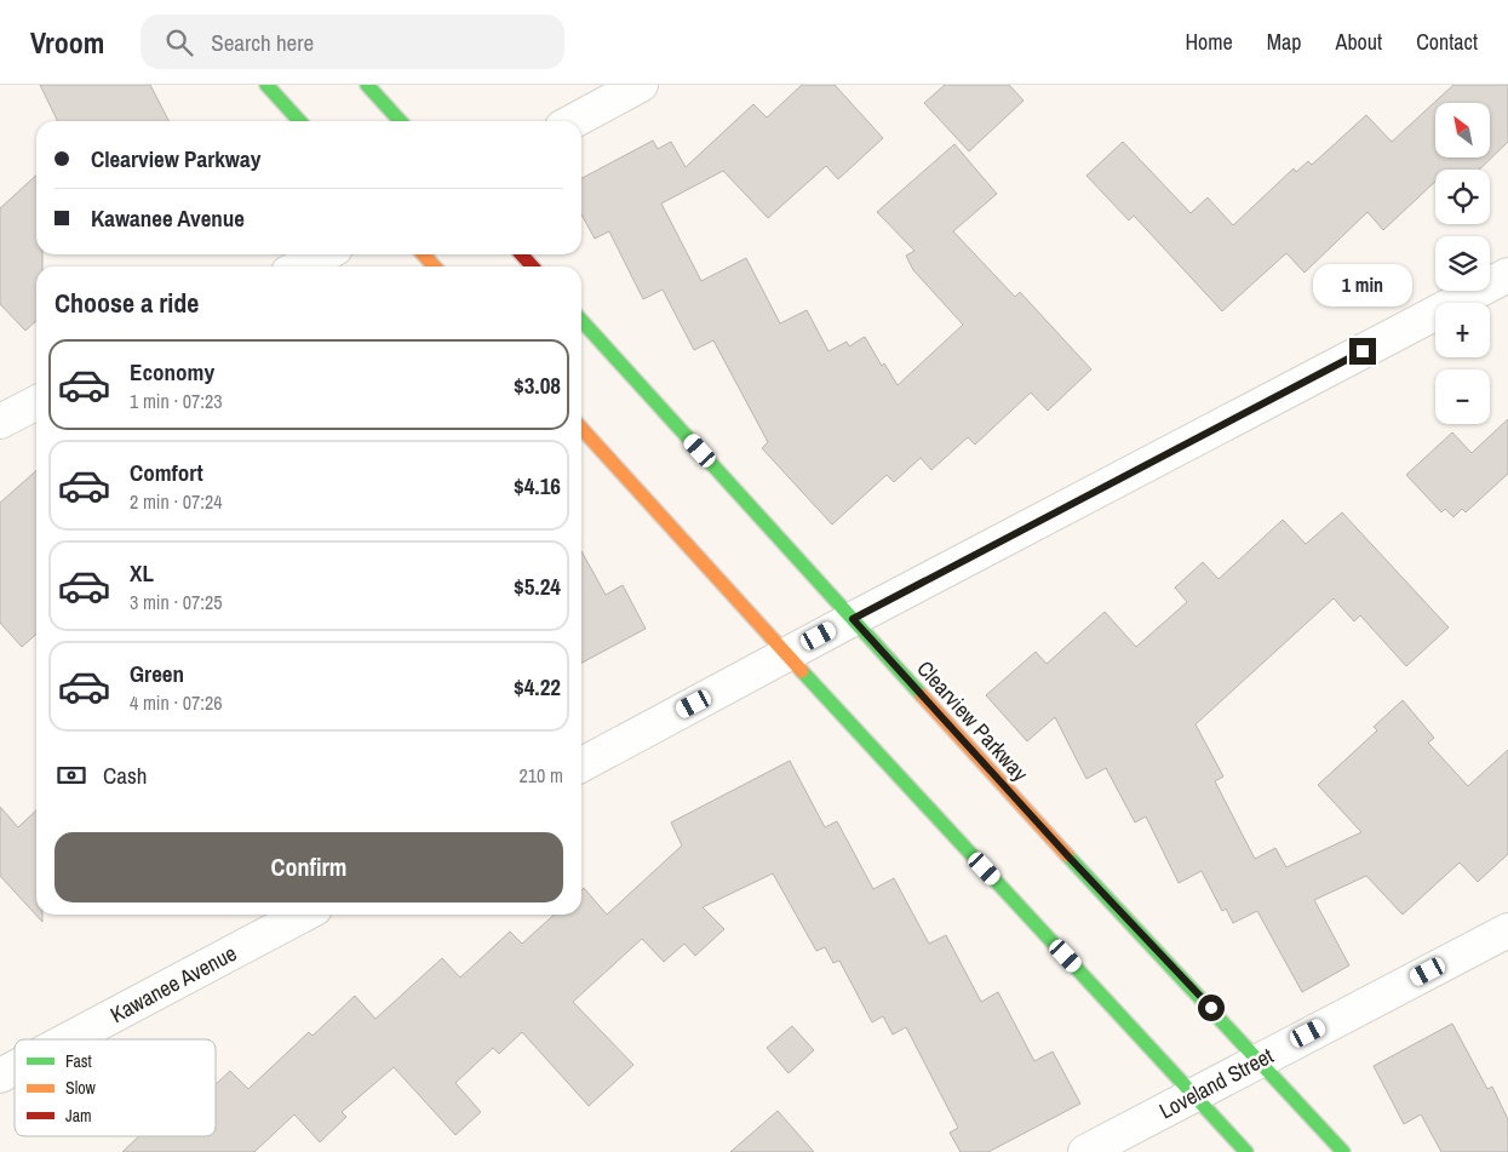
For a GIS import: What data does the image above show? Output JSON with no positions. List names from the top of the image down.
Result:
{
  "streets": {
    "main road": ["Clearview Parkway"],
    "street": ["Kawanee Avenue", "Loveland Street"]
  },
  "crossings": [
    ["Clearview Parkway", "Loveland Street"]
  ],
  "legend": ["Fast", "Slow", "Jam"],
  "north": "top left",
  "page": {
    "header": "Vroom",
    "search": "Search here",
    "nav": [
      "Home",
      "Map",
      "About",
      "Contact"
    ],
    "map_buttons": ["+", "−"],
    "banner": ["Clearview Parkway", "Kawanee Avenue"],
    "bubble": "1 min",
    "heading": "Choose a ride",
    "list": [
      {
        "name": "Economy",
        "note": "1 min · 07:23",
        "value": "$3.08"
      },
      {
        "name": "Comfort",
        "note": "2 min · 07:24",
        "value": "$4.16"
      },
      {
        "name": "XL",
        "note": "3 min · 07:25",
        "value": "$5.24"
      },
      {
        "name": "Green",
        "note": "4 min · 07:26",
        "value": "$4.22"
      }
    ],
    "pay": ["Cash", "210 m"],
    "buttons": "Confirm"
  }
}
